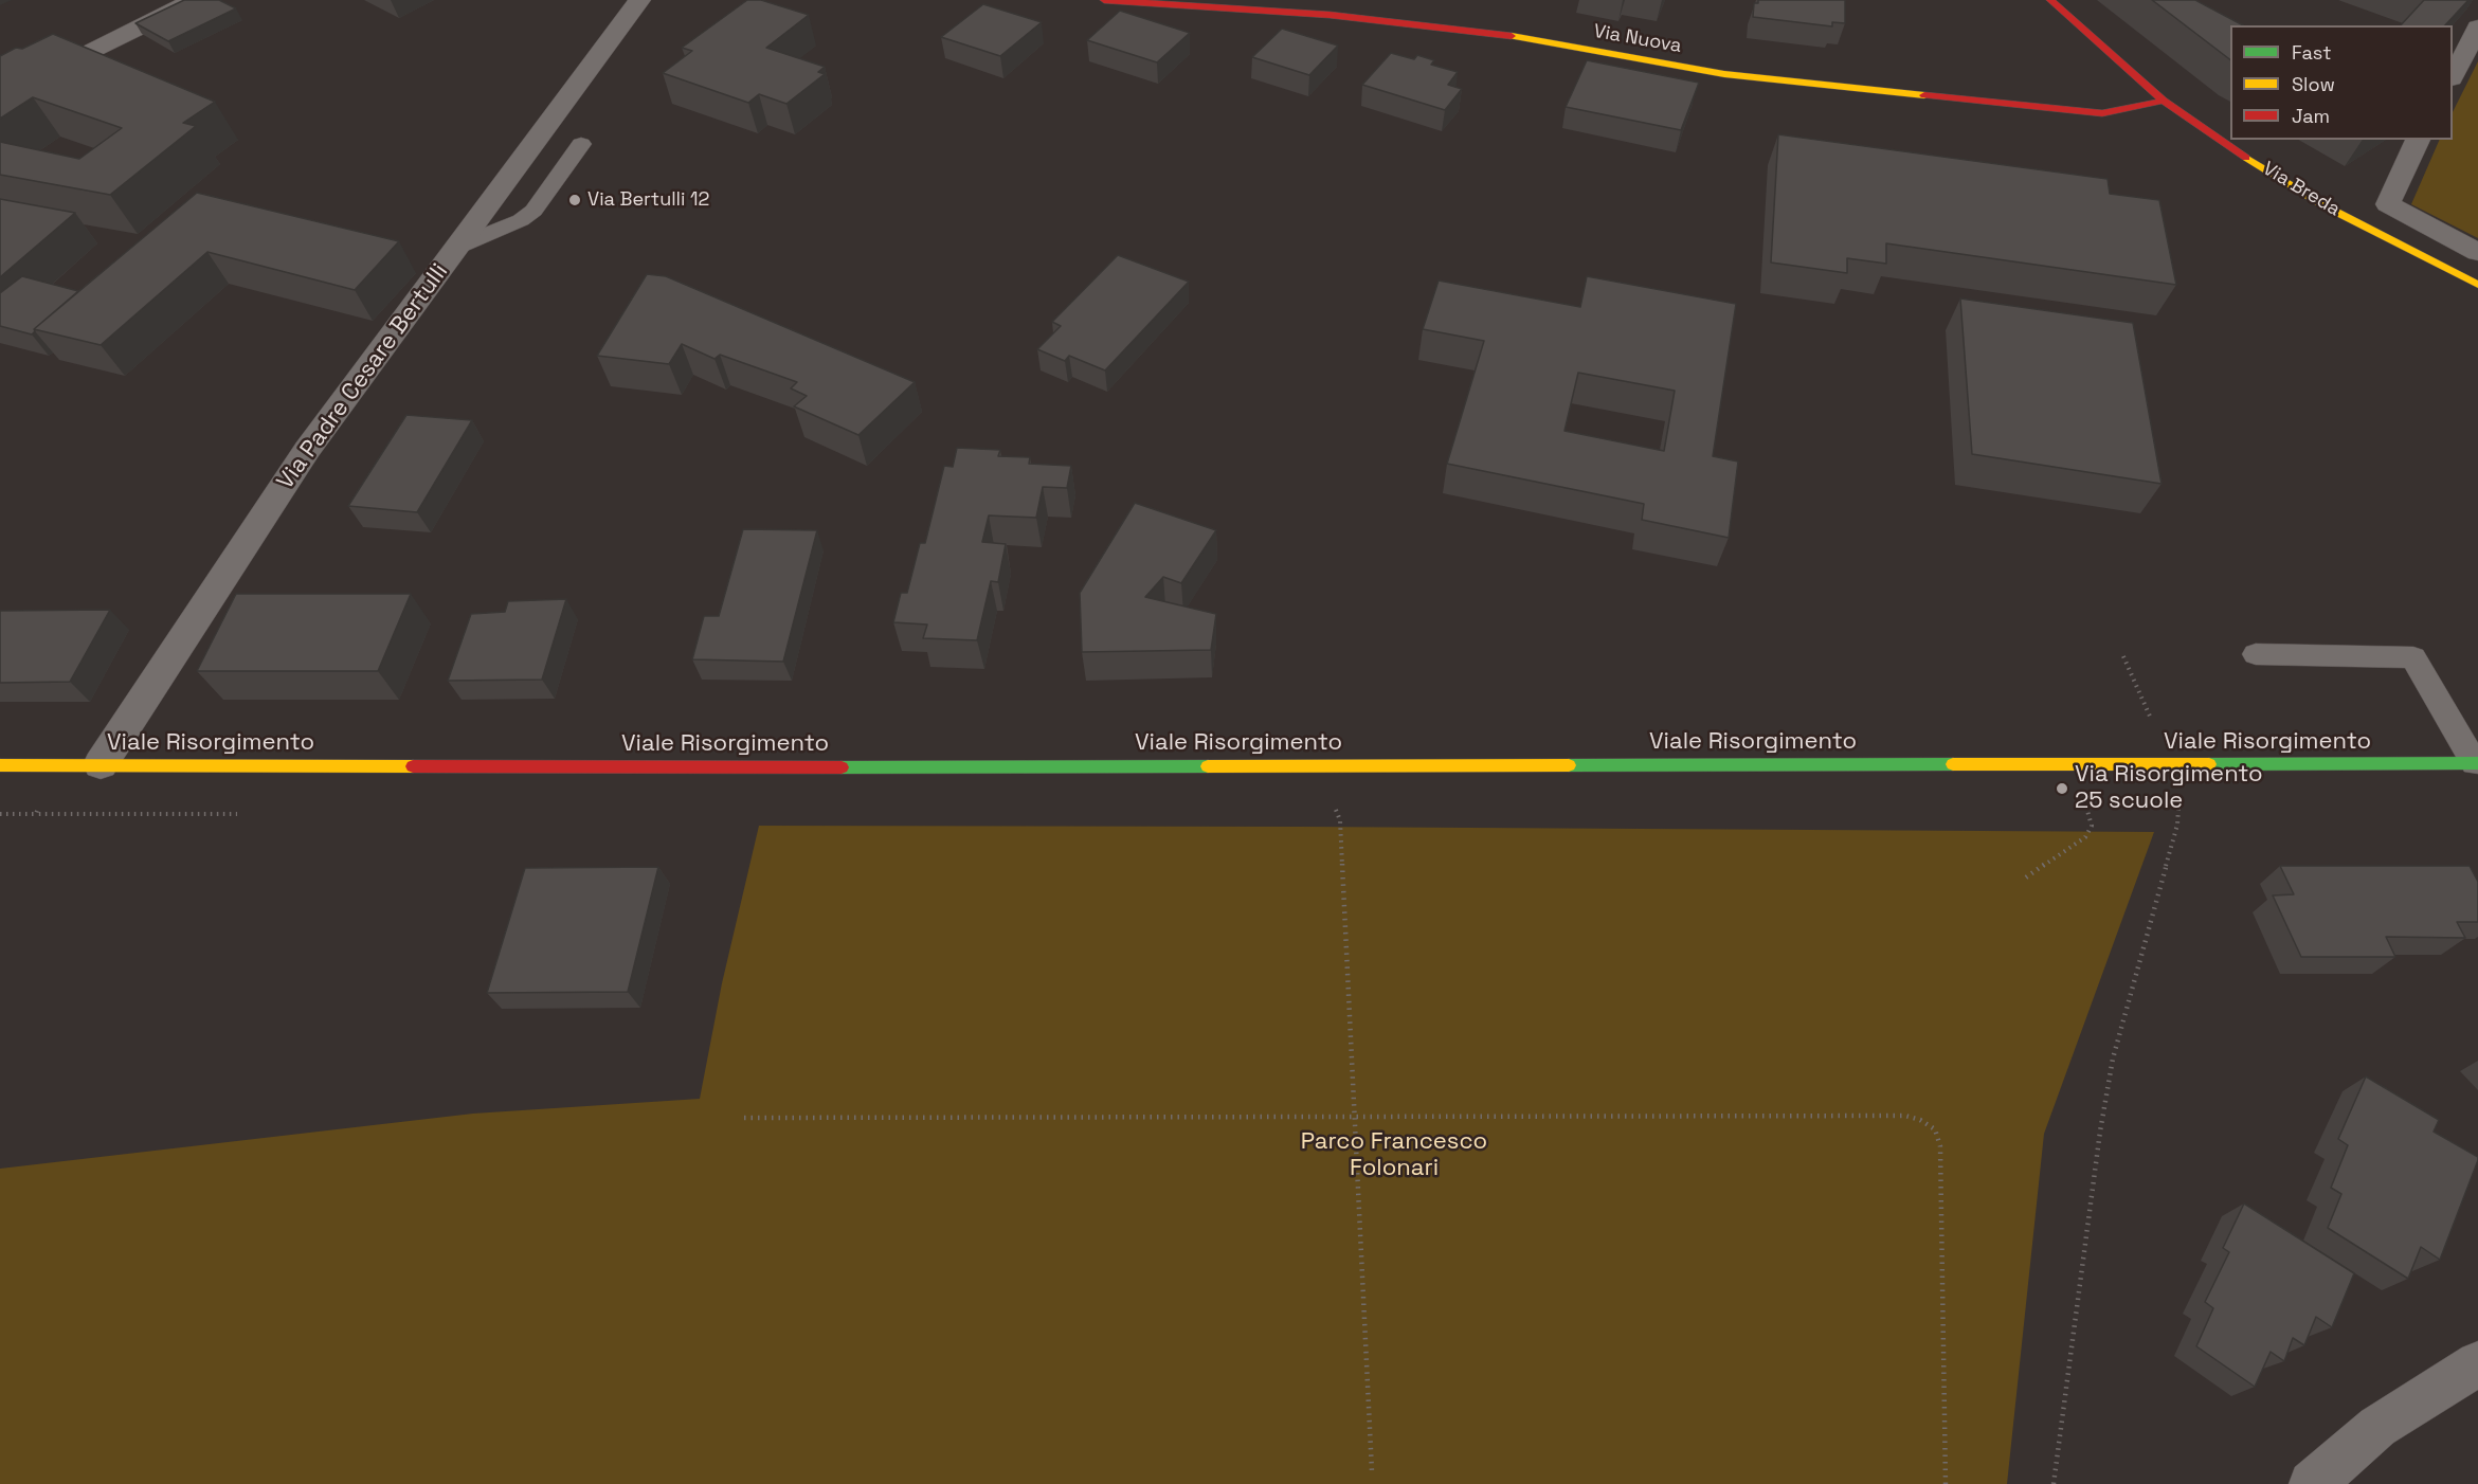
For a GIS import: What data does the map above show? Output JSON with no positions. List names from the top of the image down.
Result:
{
  "streets": {
    "street": [
      "Via Nuova",
      "Via Breda",
      "Via Padre Cesare Bertulli",
      "Viale Risorgimento"
    ]
  },
  "crossings": [
    ["Via Nuova", "Via Breda"],
    ["Via Padre Cesare Bertulli", "Viale Risorgimento"]
  ],
  "parks": ["Parco Francesco Folonari"],
  "places": ["Via Bertulli 12", "Via Risorgimento 25 scuole"],
  "legend": ["Fast", "Slow", "Jam"]
}
